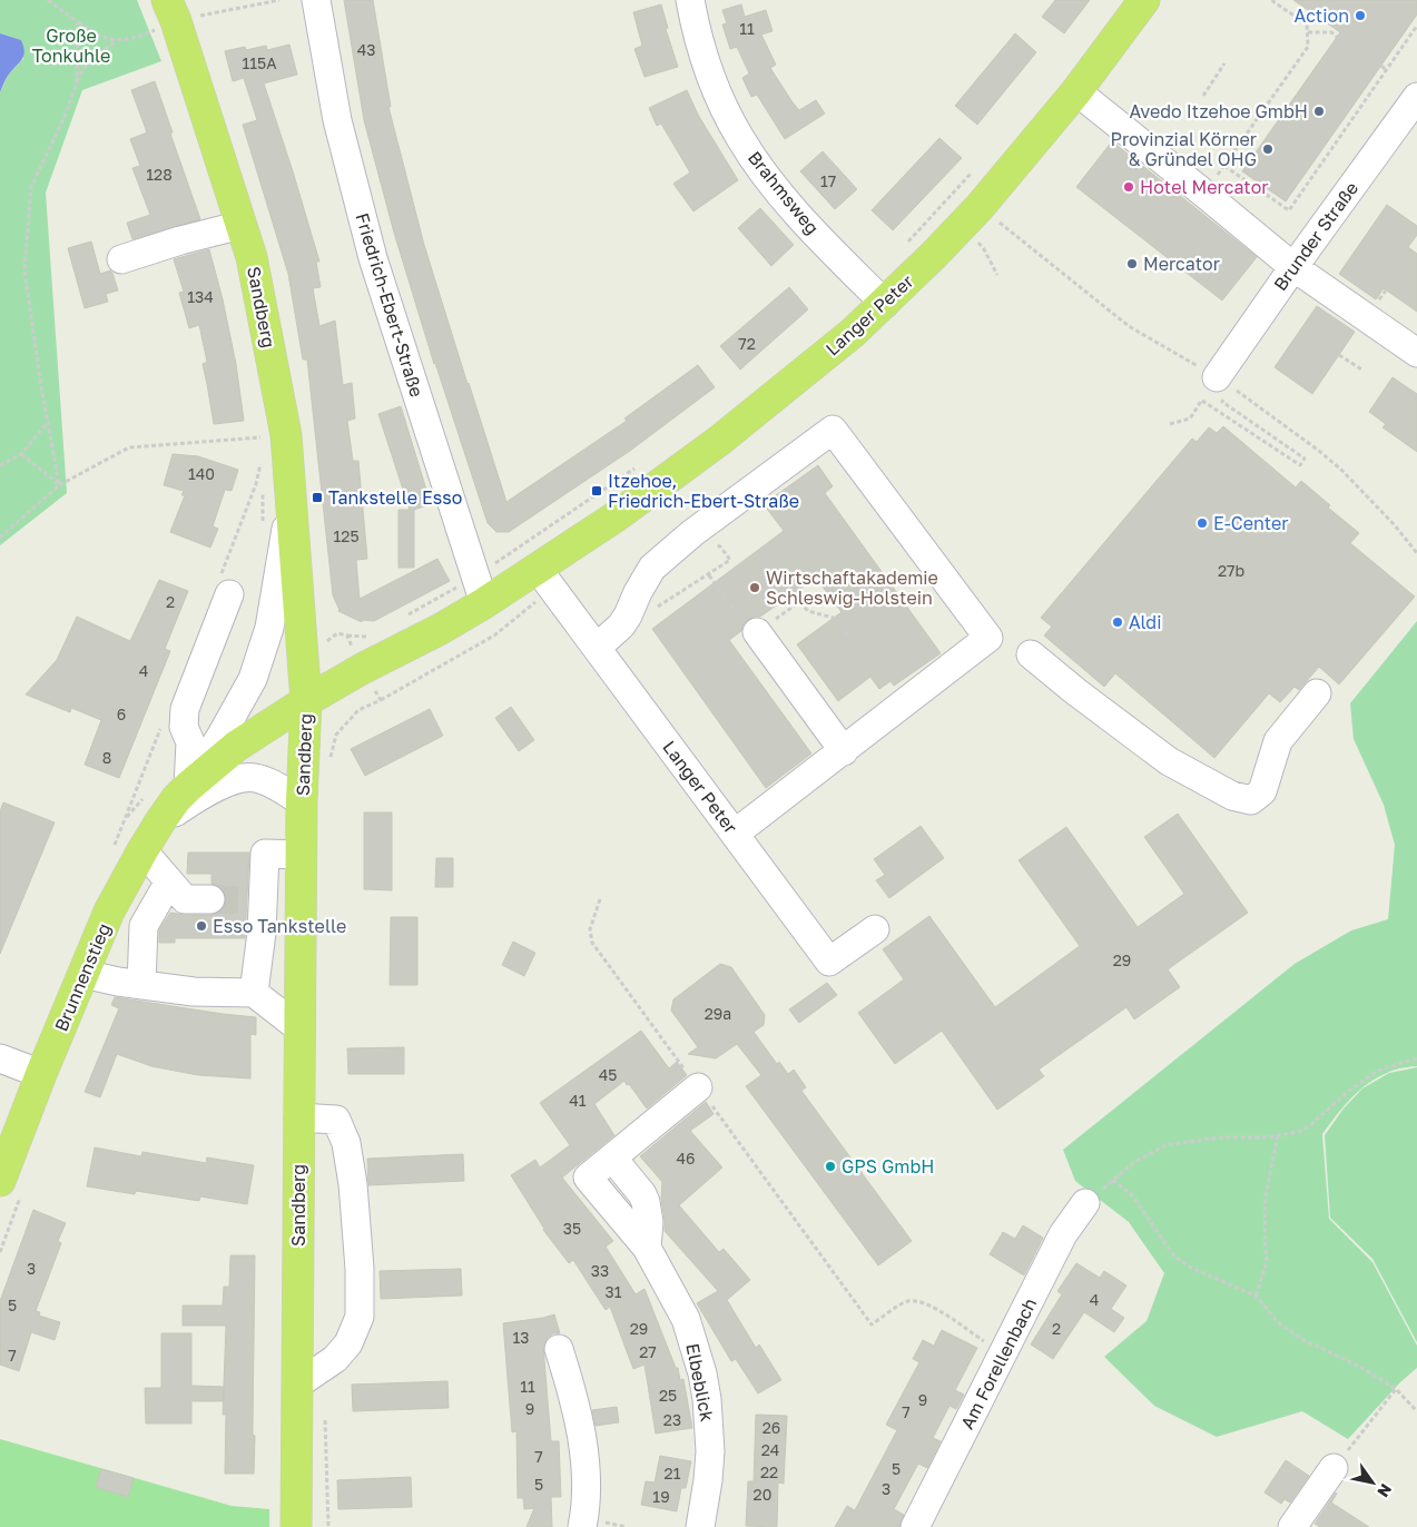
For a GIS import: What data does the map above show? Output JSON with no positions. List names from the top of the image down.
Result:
{
  "streets": {
    "main road": ["Sandberg", "Langer Peter", "Brunnenstieg"],
    "street": [
      "Brahmsweg",
      "Brunder Straße",
      "Friedrich-Ebert-Straße",
      "Am Forellenbach",
      "Elbeblick"
    ]
  },
  "crossings": [
    ["Brahmsweg", "Langer Peter"],
    ["Friedrich-Ebert-Straße", "Langer Peter"],
    ["Sandberg", "Langer Peter"],
    ["Sandberg", "Brunnenstieg"],
    ["Langer Peter", "Brunnenstieg"]
  ],
  "parks": ["Große Tonkuhle"],
  "places": {
    "other": [
      "Action",
      "Avedo Itzehoe GmbH",
      "Provinzial Körner & Gründel OHG",
      "Hotel Mercator",
      "Mercator",
      "E-Center",
      "Wirtschaftakademie Schleswig-Holstein",
      "Aldi",
      "Esso Tankstelle",
      "GPS GmbH"
    ],
    "transit": ["Itzehoe, Friedrich-Ebert-Straße", "Tankstelle Esso"]
  },
  "house_numbers": [
    "11",
    "43",
    "115A",
    "128",
    "17",
    "134",
    "72",
    "140",
    "125",
    "27b",
    "2",
    "4",
    "6",
    "8",
    "29",
    "29a",
    "45",
    "41",
    "46",
    "35",
    "3",
    "33",
    "31",
    "4",
    "5",
    "29",
    "2",
    "13",
    "27",
    "7",
    "11",
    "25",
    "9",
    "9",
    "7",
    "23",
    "26",
    "24",
    "7",
    "5",
    "22",
    "21",
    "5",
    "3",
    "20",
    "19"
  ],
  "north": "bottom right"
}
